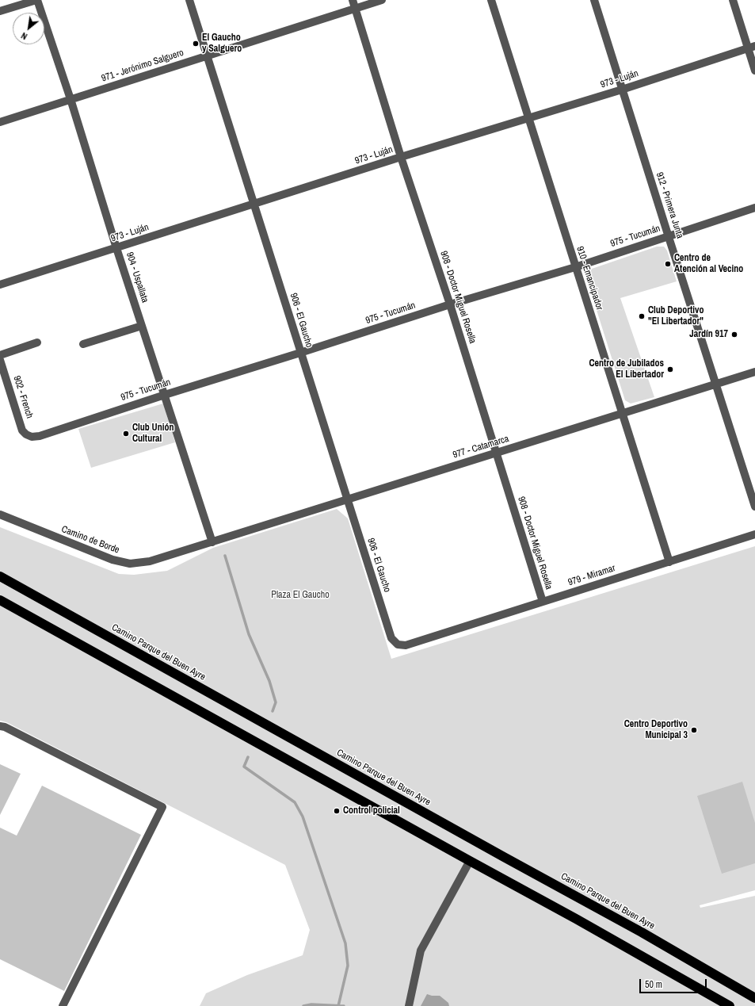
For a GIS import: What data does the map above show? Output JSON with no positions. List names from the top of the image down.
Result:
{
  "streets": {
    "highway": ["Camino Parque del Buen Ayre"],
    "street": [
      "971 - Jerónimo Salguero",
      "973 - Luján",
      "912 - Primera Junta",
      "975 - Tucumán",
      "904 - Uspallata",
      "910 - Emancipador",
      "908 - Doctor Miguel Rosella",
      "906 - El Gaucho",
      "902 - French",
      "977 - Catamarca",
      "Camino de Borde",
      "979 - Miramar"
    ]
  },
  "crossings": [
    ["971 - Jerónimo Salguero", "904 - Uspallata"],
    ["971 - Jerónimo Salguero", "908 - Doctor Miguel Rosella"],
    ["971 - Jerónimo Salguero", "906 - El Gaucho"],
    ["973 - Luján", "912 - Primera Junta"],
    ["973 - Luján", "904 - Uspallata"],
    ["973 - Luján", "910 - Emancipador"],
    ["973 - Luján", "908 - Doctor Miguel Rosella"],
    ["973 - Luján", "906 - El Gaucho"],
    ["912 - Primera Junta", "975 - Tucumán"],
    ["912 - Primera Junta", "977 - Catamarca"],
    ["975 - Tucumán", "904 - Uspallata"],
    ["975 - Tucumán", "910 - Emancipador"],
    ["975 - Tucumán", "908 - Doctor Miguel Rosella"],
    ["975 - Tucumán", "906 - El Gaucho"],
    ["975 - Tucumán", "902 - French"],
    ["904 - Uspallata", "977 - Catamarca"],
    ["904 - Uspallata", "Camino de Borde"],
    ["910 - Emancipador", "977 - Catamarca"],
    ["910 - Emancipador", "979 - Miramar"],
    ["908 - Doctor Miguel Rosella", "977 - Catamarca"],
    ["908 - Doctor Miguel Rosella", "979 - Miramar"],
    ["906 - El Gaucho", "977 - Catamarca"],
    ["906 - El Gaucho", "979 - Miramar"],
    ["977 - Catamarca", "Camino de Borde"]
  ],
  "parks": ["Plaza El Gaucho"],
  "places": [
    "El Gaucho y Salguero",
    "Centro de Atención al Vecino",
    "Club Deportivo \"El Libertador\"",
    "Jardín 917",
    "Centro de Jubilados El Libertador",
    "Club Unión Cultural",
    "Centro Deportivo Municipal 3",
    "Control policial"
  ],
  "scale_bar": "50 m",
  "north": "bottom left"
}
